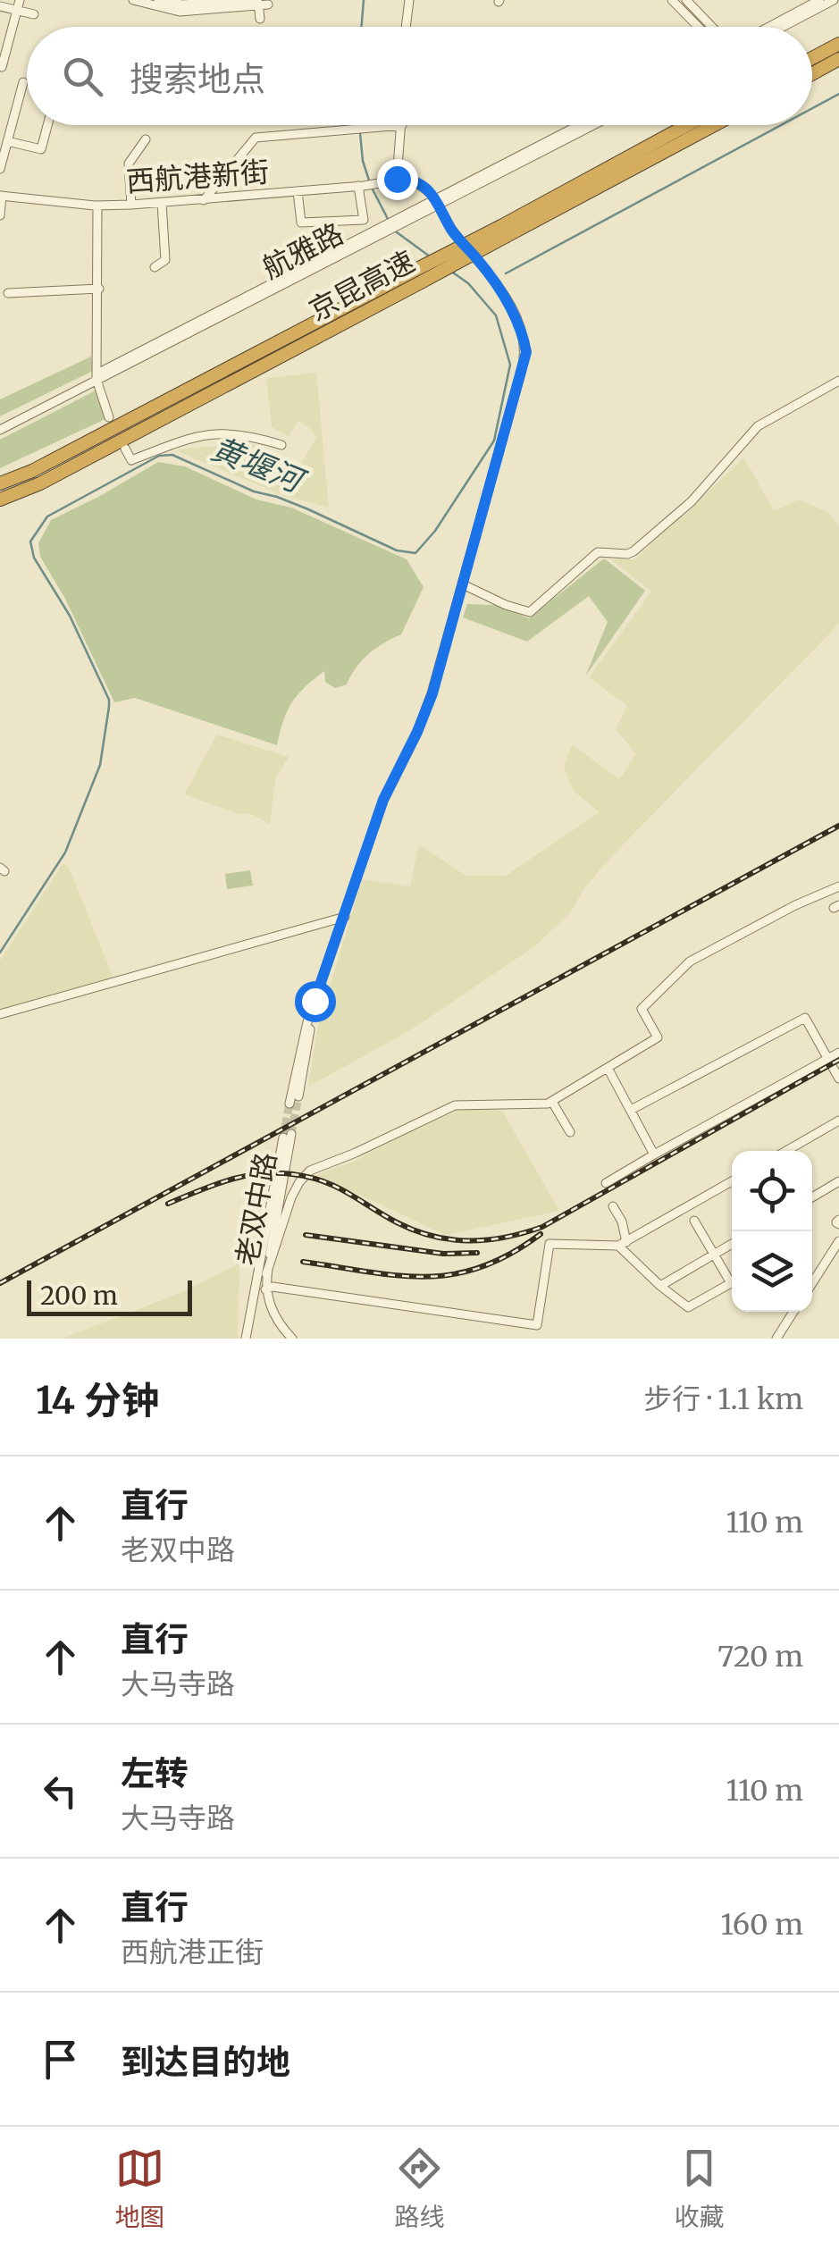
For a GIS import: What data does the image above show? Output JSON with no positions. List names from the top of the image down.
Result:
{
  "streets": {
    "highway": ["京昆高速"],
    "street": ["西航港新街", "航雅路", "老双中路"]
  },
  "water": ["黄堰河"],
  "scale_bar": "200 m",
  "page": {
    "search": "搜索地点",
    "scale": "200 m",
    "heading": ["14 分钟", "步行 · 1.1 km"],
    "list": [
      ["直行", "老双中路", "110 m"],
      ["直行", "大马寺路", "720 m"],
      ["左转", "大马寺路", "110 m"],
      ["直行", "西航港正街", "160 m"],
      "到达目的地"
    ],
    "nav": ["地图", "路线", "收藏"]
  }
}
